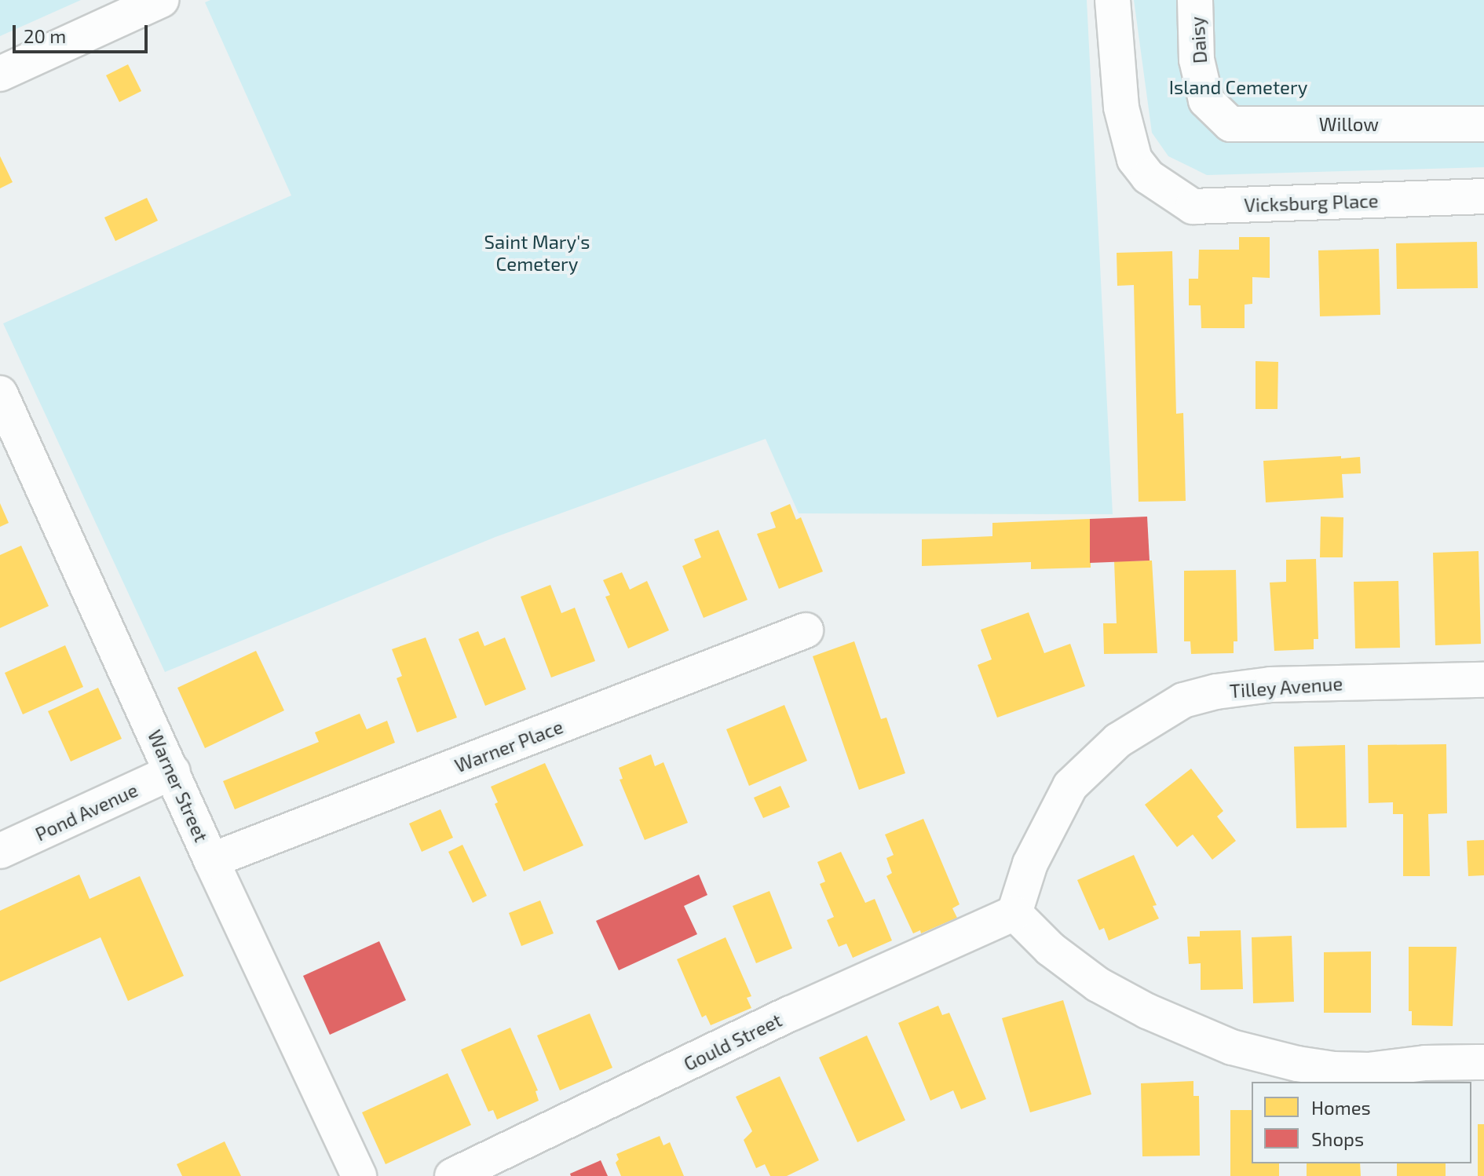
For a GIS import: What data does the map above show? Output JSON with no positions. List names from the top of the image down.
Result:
{
  "streets": {
    "street": [
      "Daisy",
      "Willow",
      "Vicksburg Place",
      "Tilley Avenue",
      "Warner Place",
      "Warner Street",
      "Pond Avenue",
      "Gould Street"
    ]
  },
  "crossings": [
    ["Daisy", "Willow"],
    ["Tilley Avenue", "Gould Street"],
    ["Warner Place", "Warner Street"],
    ["Warner Street", "Pond Avenue"]
  ],
  "parks": ["Island Cemetery", "Saint Mary's Cemetery"],
  "legend": ["Homes", "Shops"],
  "scale_bar": "20 m"
}
